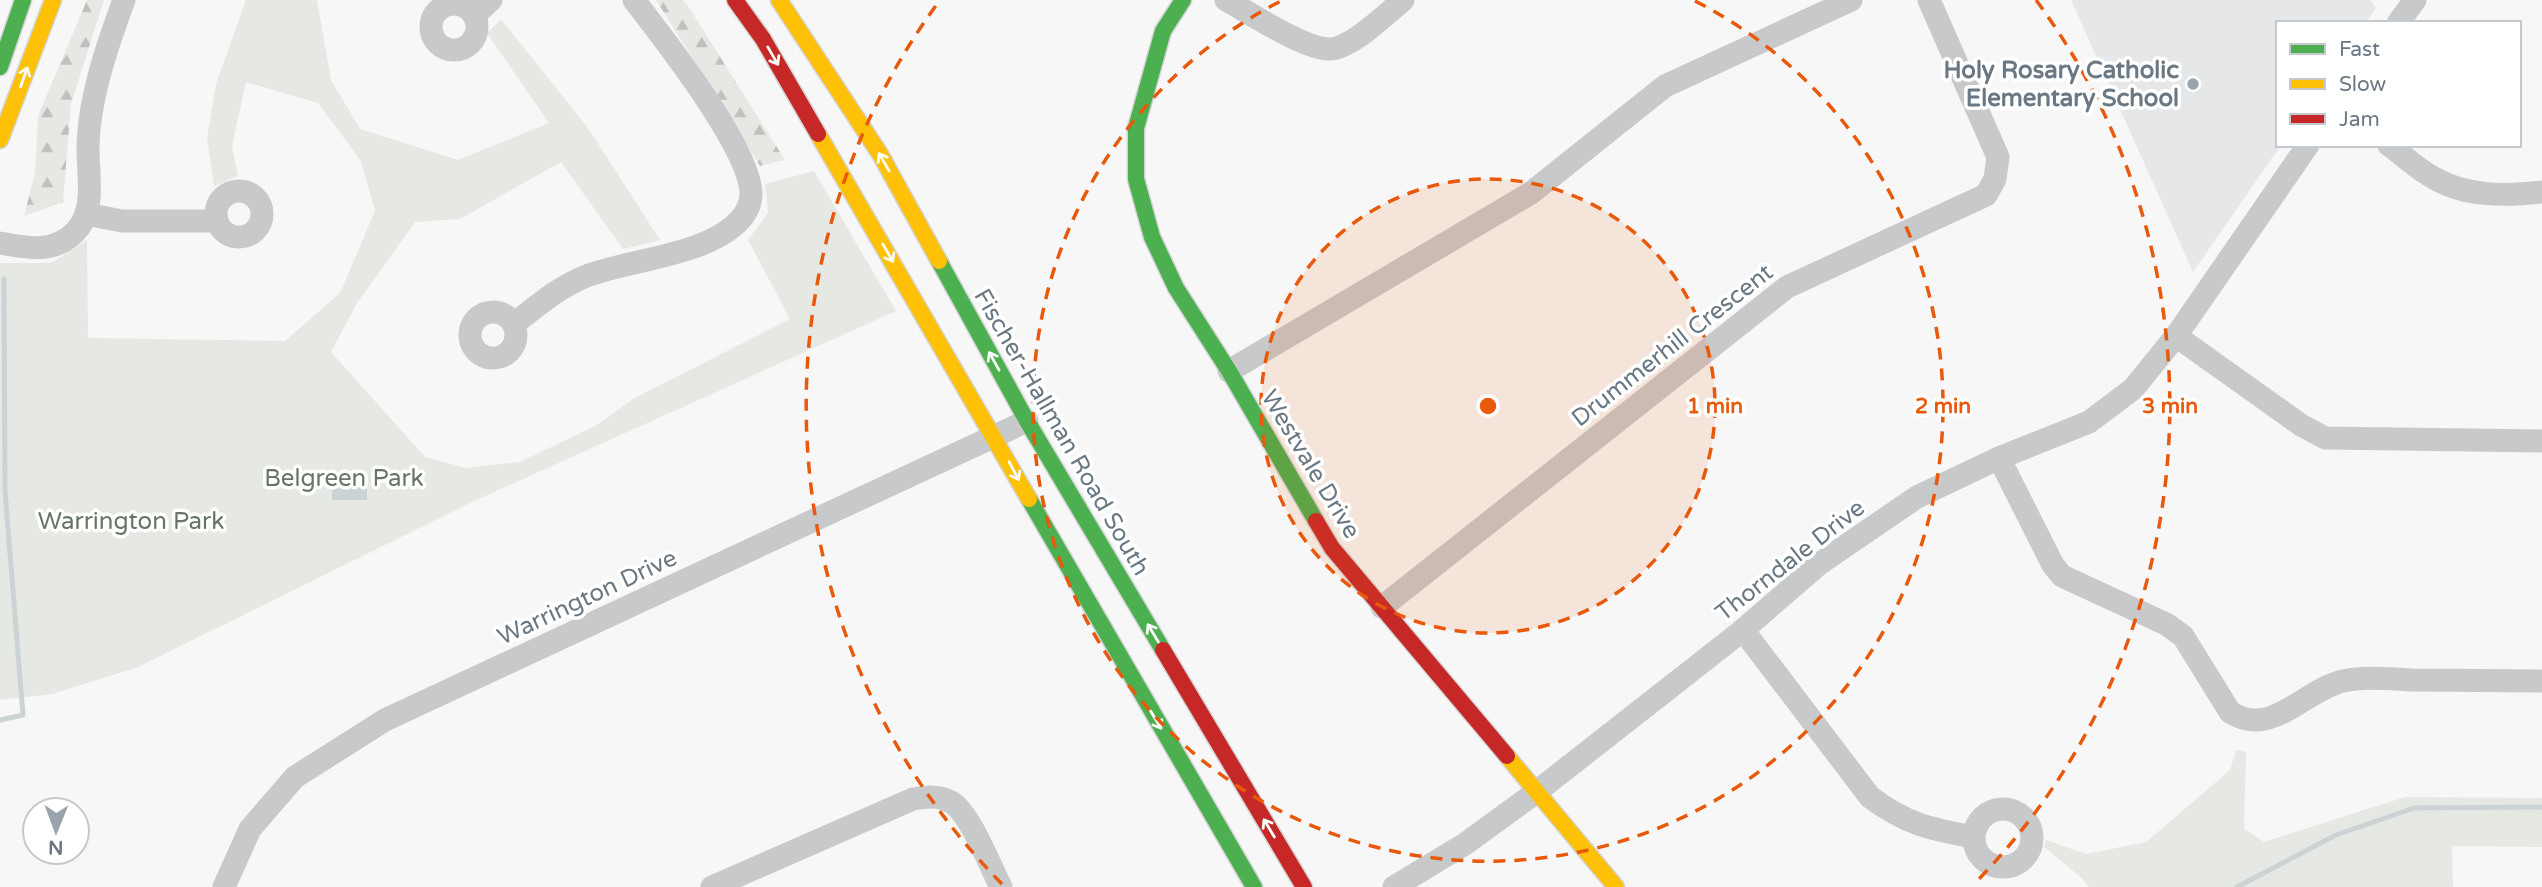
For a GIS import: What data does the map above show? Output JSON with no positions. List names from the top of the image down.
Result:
{
  "streets": {
    "main road": ["Fischer-Hallman Road South", "Westvale Drive"],
    "street": ["Drummerhill Crescent", "Thorndale Drive", "Warrington Drive"]
  },
  "crossings": [
    ["Drummerhill Crescent", "Westvale Drive"],
    ["Fischer-Hallman Road South", "Warrington Drive"],
    ["Westvale Drive", "Thorndale Drive"]
  ],
  "parks": ["Belgreen Park", "Warrington Park"],
  "places": ["Holy Rosary Catholic Elementary School"],
  "legend": ["Fast", "Slow", "Jam"],
  "north": "bottom",
  "rings": ["1 min", "2 min", "3 min"]
}
